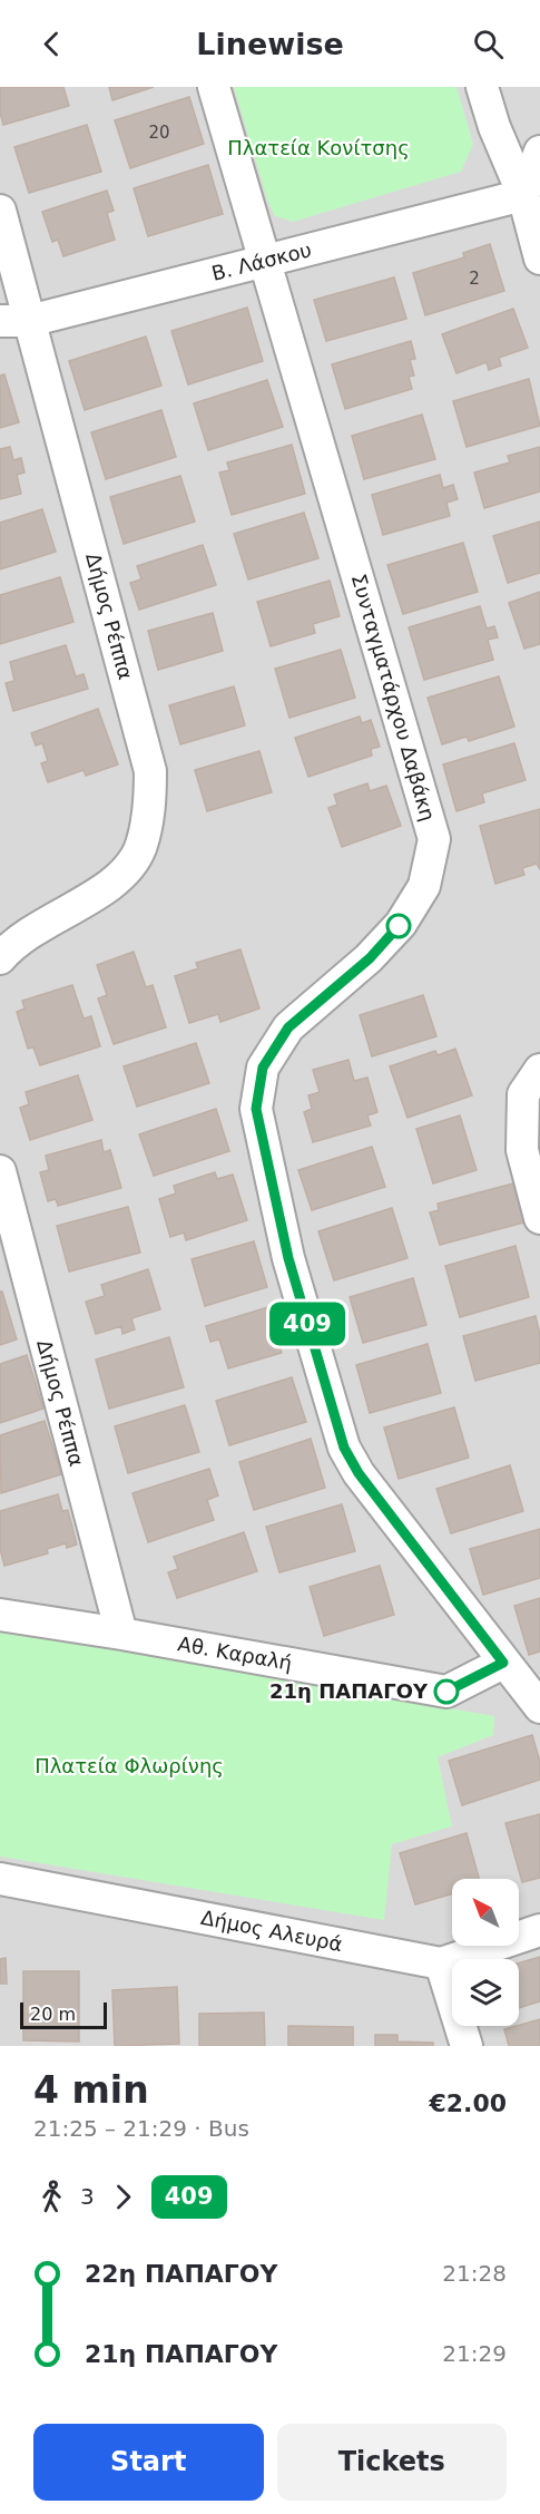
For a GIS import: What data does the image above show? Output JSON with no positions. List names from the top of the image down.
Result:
{
  "streets": {
    "street": [
      "Β. Λάσκου",
      "Δήμος Ρέππα",
      "Συνταγματάρχου Δαβάκη",
      "Αθ. Καραλή",
      "Δήμος Αλευρά"
    ]
  },
  "crossings": [
    ["Β. Λάσκου", "Δήμος Ρέππα"],
    ["Β. Λάσκου", "Συνταγματάρχου Δαβάκη"],
    ["Δήμος Ρέππα", "Αθ. Καραλή"],
    ["Συνταγματάρχου Δαβάκη", "Αθ. Καραλή"]
  ],
  "parks": ["Πλατεία Κονίτσης", "Πλατεία Φλωρίνης"],
  "places": ["21η ΠΑΠΑΓΟΥ"],
  "lines": ["bus line 409"],
  "house_numbers": ["20", "2"],
  "scale_bar": "20 m",
  "north": "top left",
  "page": {
    "header": "Linewise",
    "on_map": "409",
    "scale": "20 m",
    "heading": ["4 min", "21:25 – 21:29 · Bus", "€2.00"],
    "legs": ["3", "409"],
    "list": [
      {
        "name": "22η ΠΑΠΑΓΟΥ",
        "value": "21:28"
      },
      {
        "name": "21η ΠΑΠΑΓΟΥ",
        "value": "21:29"
      }
    ],
    "buttons": ["Start", "Tickets"]
  }
}
